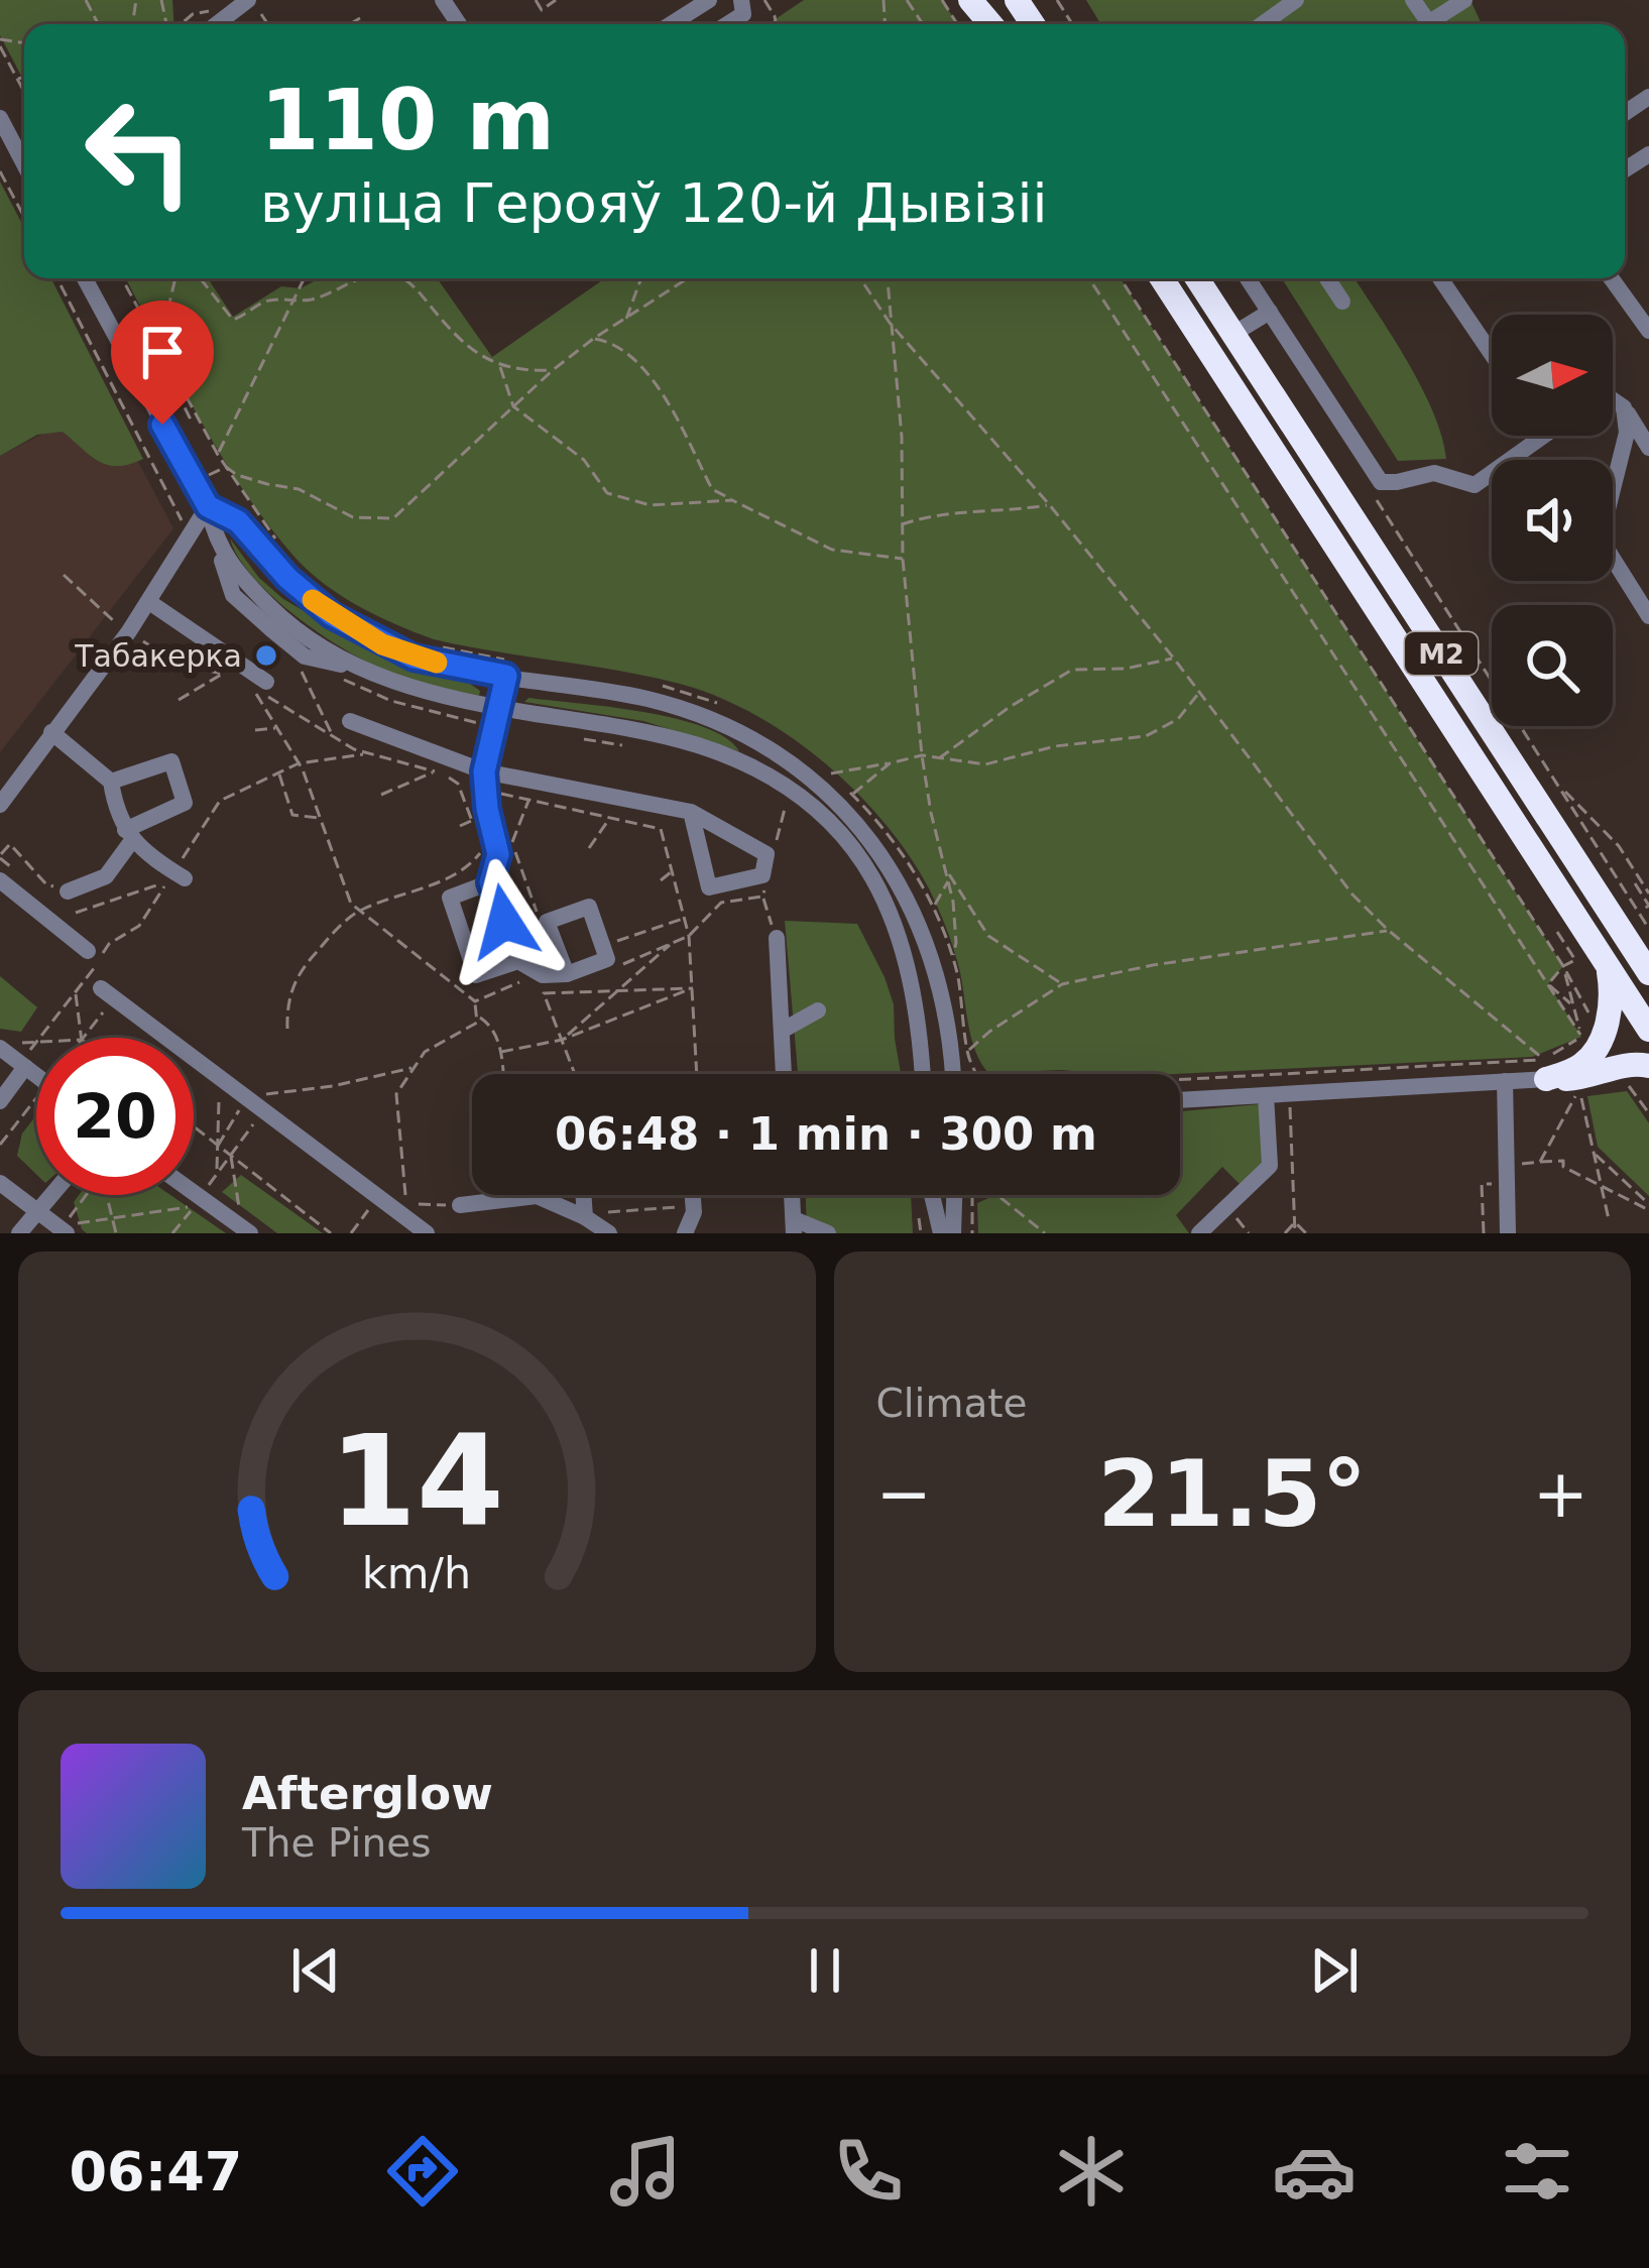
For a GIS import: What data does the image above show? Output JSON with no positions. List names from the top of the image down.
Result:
{
  "streets": {
    "highway": ["М2"]
  },
  "places": ["Табакерка"],
  "north": "right",
  "page": {
    "turn": ["110 m", "вуліца Герояў 120-й Дывізіі"],
    "limit": "20",
    "trip": "06:48 · 1 min · 300 m",
    "tile": "Climate",
    "heat": ["−", "21.5°", "+"],
    "song": ["Afterglow", "The Pines"],
    "tabs": "06:47",
    "gauge": ["14", "km/h"]
  }
}
